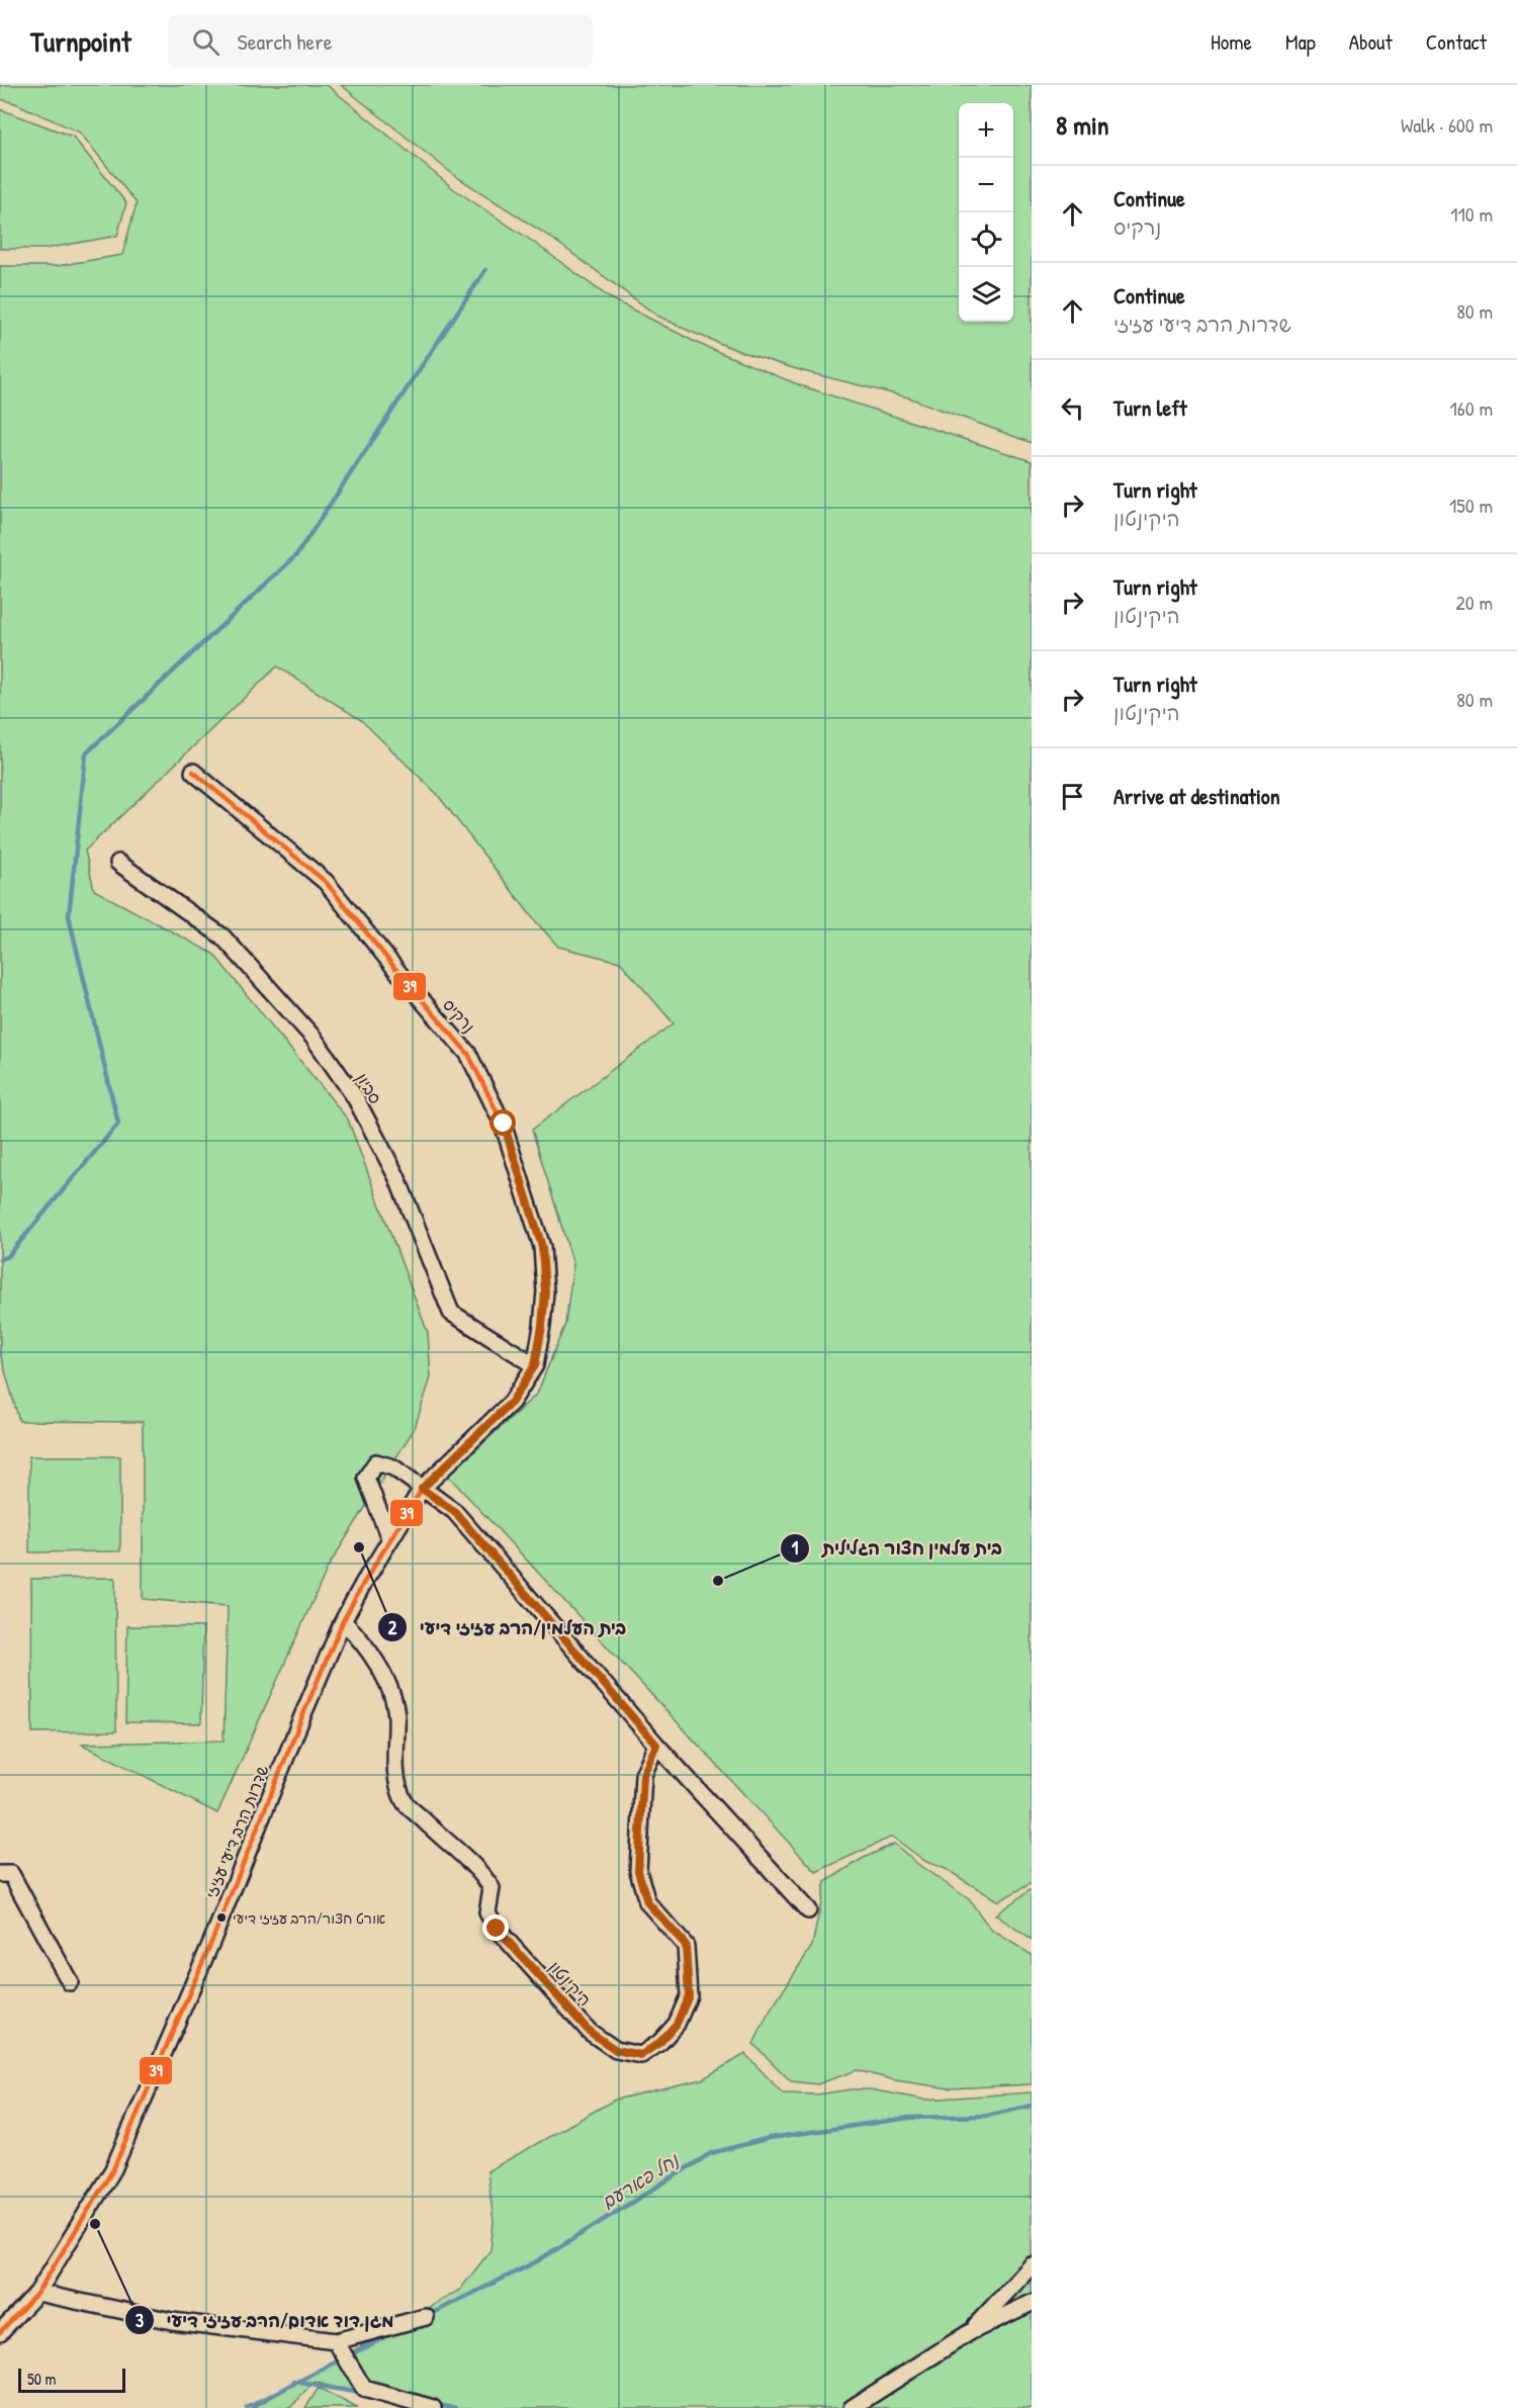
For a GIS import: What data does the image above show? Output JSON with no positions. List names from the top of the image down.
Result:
{
  "streets": {
    "street": [
      "נרקיס",
      "סביון",
      "שדרות הרב דיעי עזיזי",
      "היקינטון"
    ]
  },
  "crossings": [
    ["נרקיס", "סביון"],
    ["נרקיס", "שדרות הרב דיעי עזיזי"],
    ["סביון", "שדרות הרב דיעי עזיזי"],
    ["שדרות הרב דיעי עזיזי", "היקינטון"]
  ],
  "water": ["נחל פארעם"],
  "places": [
    "בית העלמין/הרב עזיזי דיעי",
    "בית עלמין חצור הגלילית",
    "אורט חצור/הרב עזיזי דיעי",
    "מגן דוד אדום/הרב עזיזי דיעי"
  ],
  "lines": ["transit line 39"],
  "scale_bar": "50 m",
  "page": {
    "header": "Turnpoint",
    "search": "Search here",
    "nav": [
      "Home",
      "Map",
      "About",
      "Contact"
    ],
    "heading": ["8 min", "Walk · 600 m"],
    "map_buttons": ["+", "−"],
    "list": [
      ["Continue", "נרקיס", "110 m"],
      ["Continue", "שדרות הרב דיעי עזיזי", "80 m"],
      ["Turn left", "160 m"],
      ["Turn right", "היקינטון", "150 m"],
      ["Turn right", "היקינטון", "20 m"],
      ["Turn right", "היקינטון", "80 m"],
      "Arrive at destination"
    ],
    "scale": "50 m"
  }
}
